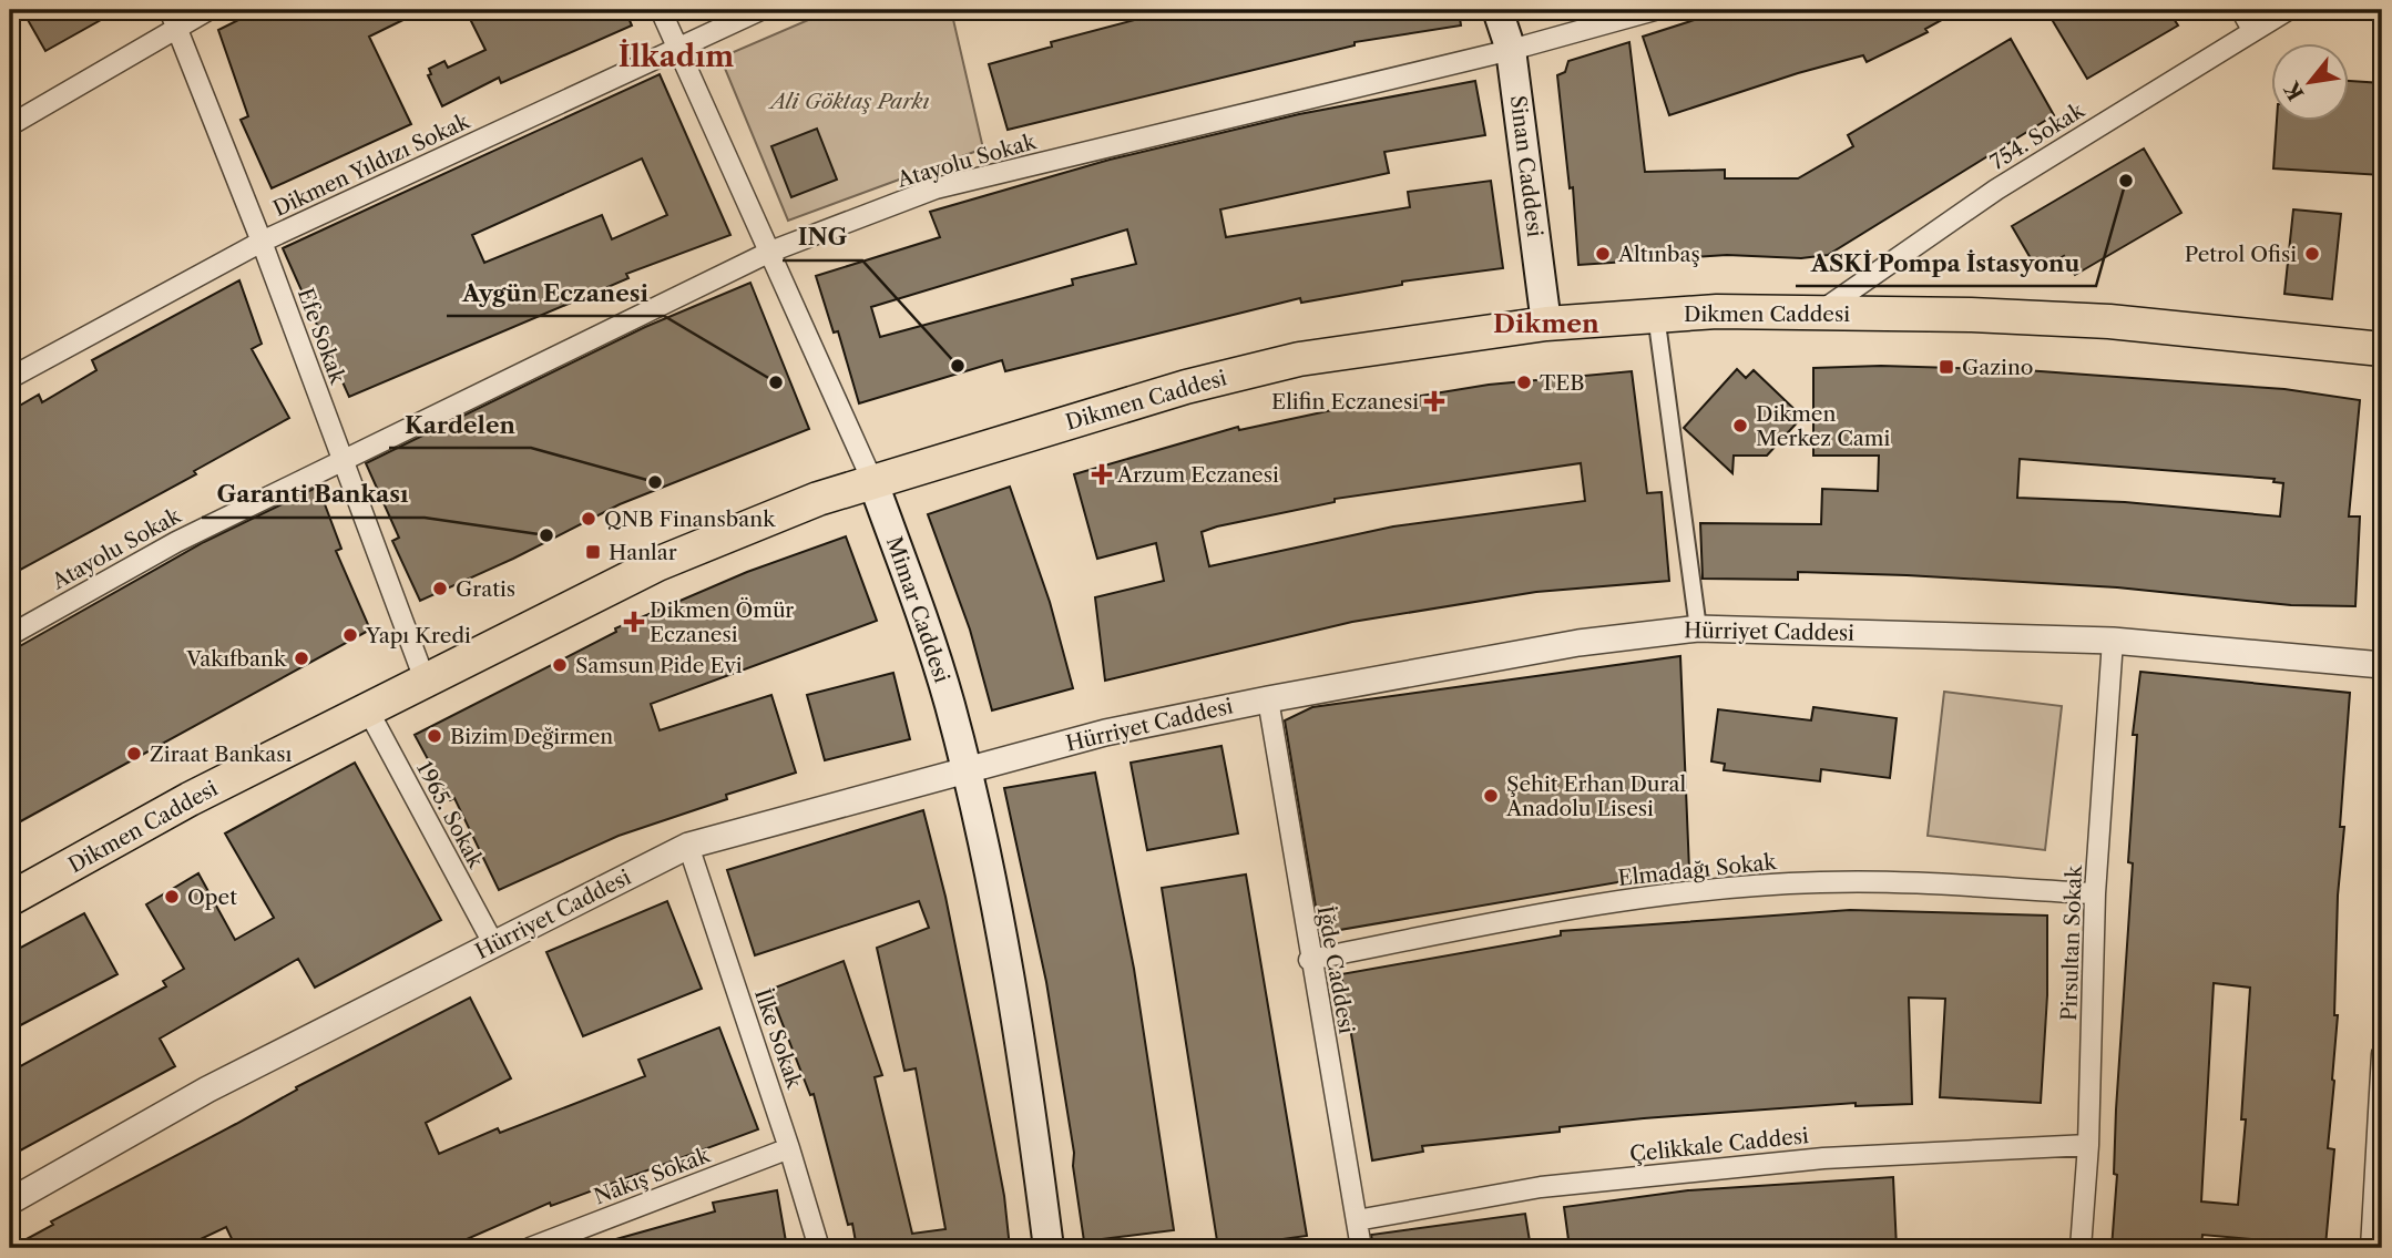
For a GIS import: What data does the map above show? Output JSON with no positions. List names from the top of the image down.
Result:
{
  "streets": {
    "main road": ["Sinan Caddesi", "Dikmen Caddesi", "Mimar Caddesi"],
    "street": [
      "754. Sokak",
      "Atayolu Sokak",
      "Dikmen Yıldızı Sokak",
      "Efe Sokak",
      "Hürriyet Caddesi",
      "1965. Sokak",
      "Elmadağı Sokak",
      "Pirsultan Sokak",
      "İğde Caddesi",
      "İlke Sokak",
      "Çelikkale Caddesi",
      "Nakış Sokak"
    ]
  },
  "crossings": [
    ["754. Sokak", "Dikmen Caddesi"],
    ["Atayolu Sokak", "Sinan Caddesi"],
    ["Atayolu Sokak", "Efe Sokak"],
    ["Atayolu Sokak", "Mimar Caddesi"],
    ["Dikmen Yıldızı Sokak", "Efe Sokak"],
    ["Dikmen Yıldızı Sokak", "Mimar Caddesi"],
    ["Sinan Caddesi", "Dikmen Caddesi"],
    ["Dikmen Caddesi", "Efe Sokak"],
    ["Dikmen Caddesi", "Mimar Caddesi"],
    ["Dikmen Caddesi", "1965. Sokak"],
    ["Mimar Caddesi", "Hürriyet Caddesi"],
    ["Hürriyet Caddesi", "1965. Sokak"],
    ["Hürriyet Caddesi", "Pirsultan Sokak"],
    ["Hürriyet Caddesi", "İğde Caddesi"],
    ["Hürriyet Caddesi", "İlke Sokak"],
    ["Elmadağı Sokak", "Pirsultan Sokak"],
    ["Elmadağı Sokak", "İğde Caddesi"],
    ["Pirsultan Sokak", "Çelikkale Caddesi"],
    ["İğde Caddesi", "Çelikkale Caddesi"],
    ["İlke Sokak", "Nakış Sokak"]
  ],
  "districts": ["İlkadım", "Dikmen"],
  "parks": ["Ali Göktaş Parkı"],
  "places": {
    "other": [
      "ASKİ Pompa İstasyonu",
      "Altınbaş",
      "Petrol Ofisi",
      "ING",
      "Aygün Eczanesi",
      "TEB",
      "Dikmen Merkez Cami",
      "Kardelen",
      "QNB Finansbank",
      "Garanti Bankası",
      "Gratis",
      "Yapı Kredi",
      "Vakıfbank",
      "Samsun Pide Evi",
      "Bizim Değirmen",
      "Ziraat Bankası",
      "Şehit Erhan Dural Anadolu Lisesi",
      "Opet"
    ],
    "transit": ["Gazino", "Hanlar"],
    "health": ["Elifin Eczanesi", "Arzum Eczanesi", "Dikmen Ömür Eczanesi"]
  },
  "north": "bottom left"
}
